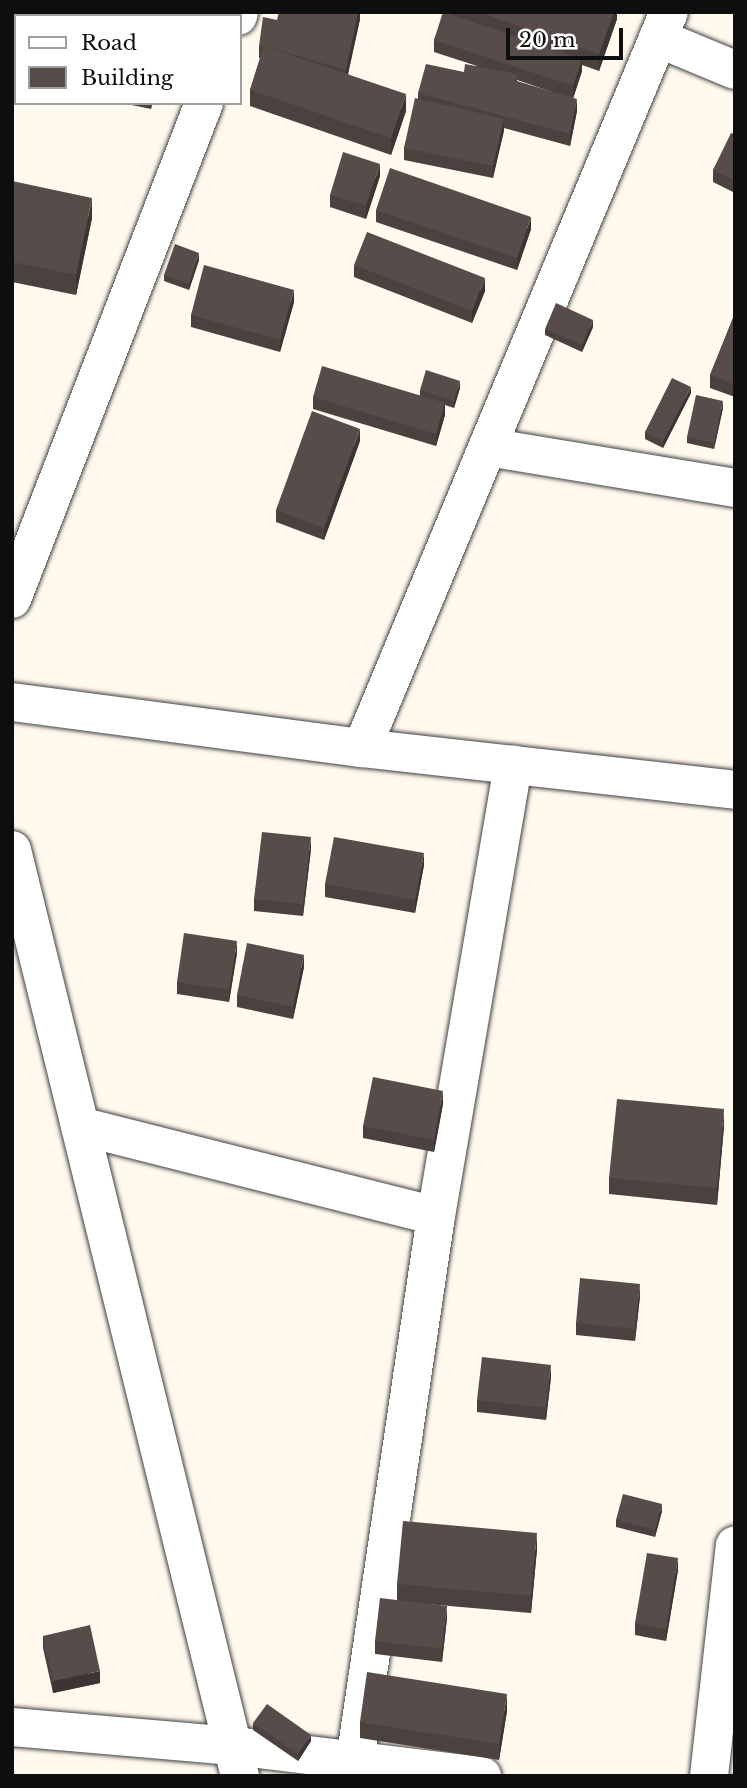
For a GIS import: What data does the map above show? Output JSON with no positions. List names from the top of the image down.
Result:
{
  "legend": ["Road", "Building"],
  "scale_bar": "20 m"
}
